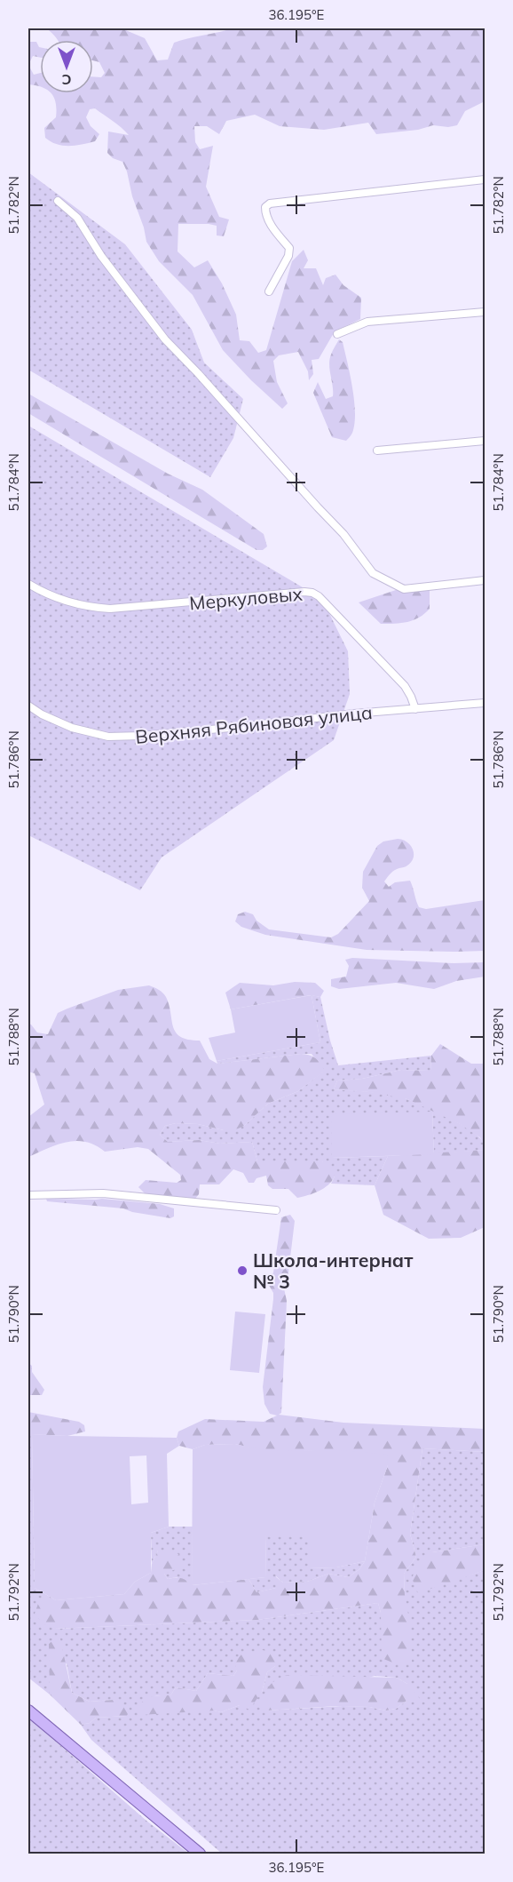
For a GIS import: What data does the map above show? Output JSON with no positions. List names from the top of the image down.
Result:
{
  "streets": {
    "street": ["Меркуловых", "Верхняя Рябиновая улица"]
  },
  "crossings": [
    ["Меркуловых", "Верхняя Рябиновая улица"]
  ],
  "places": ["Школа-интернат № 3"],
  "north": "bottom",
  "coordinates": [
    "36.195°E",
    "51.782°N",
    "51.784°N",
    "51.786°N",
    "51.788°N",
    "51.790°N",
    "51.792°N"
  ]
}
